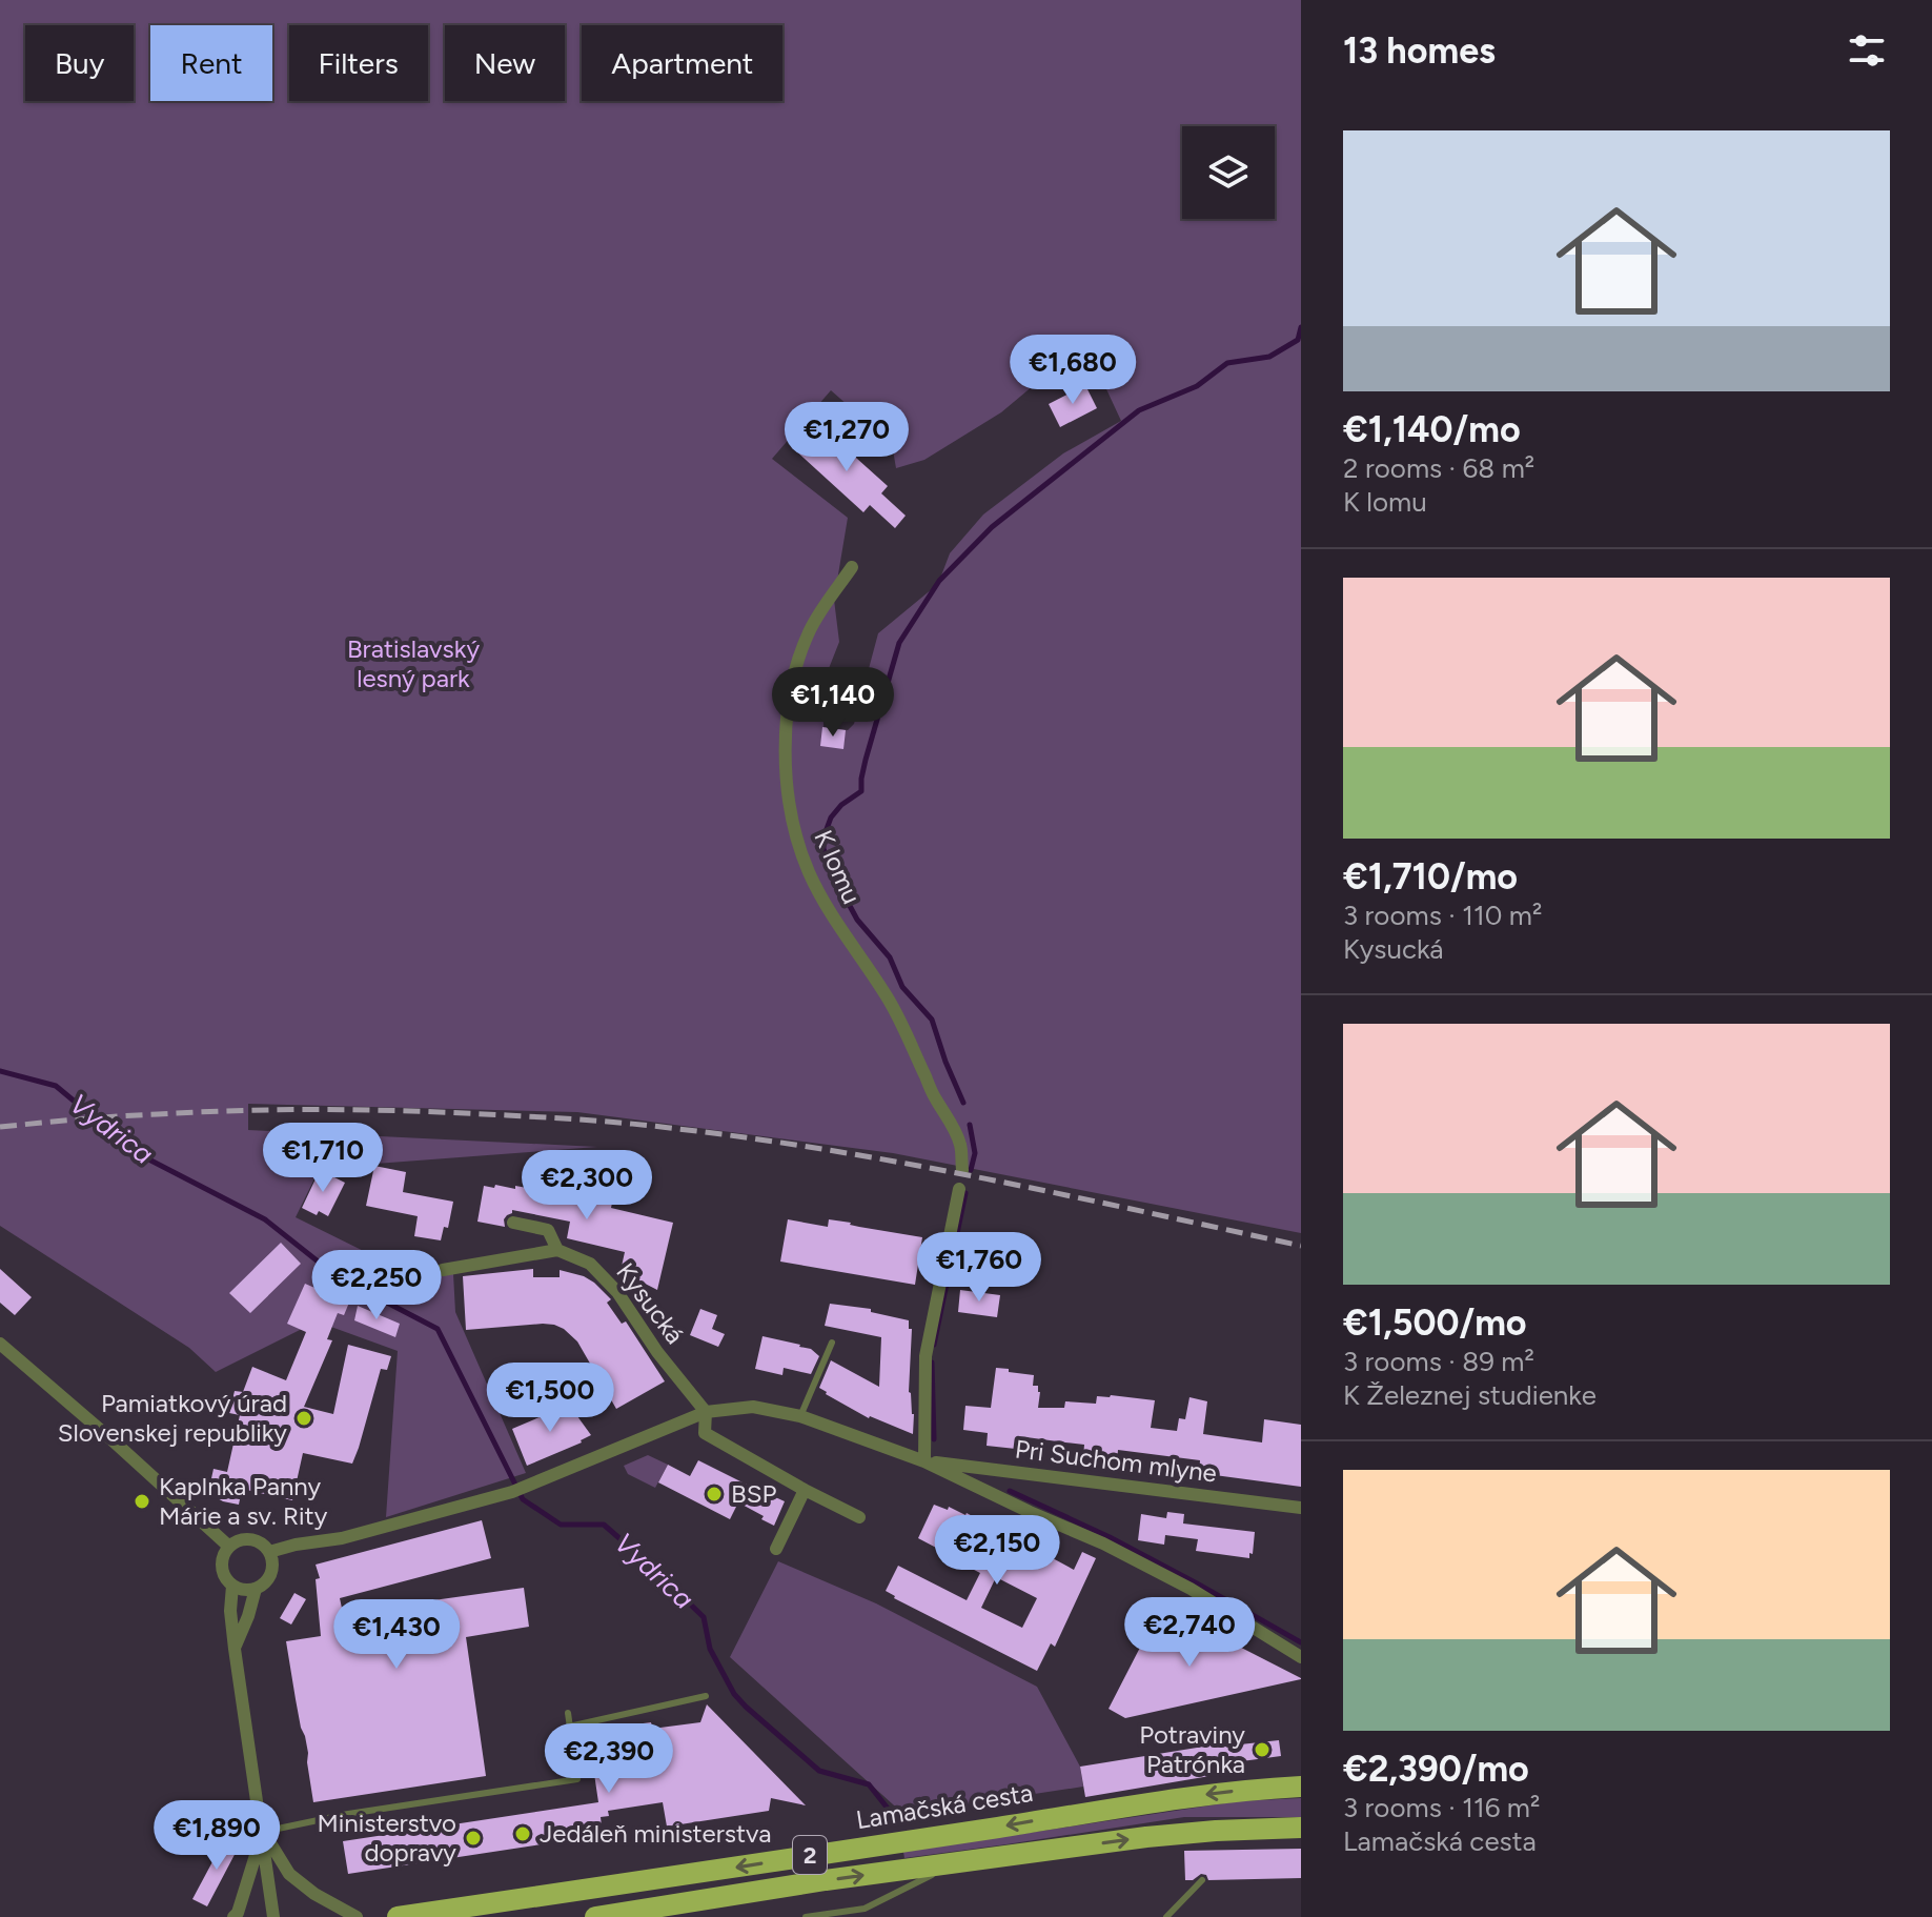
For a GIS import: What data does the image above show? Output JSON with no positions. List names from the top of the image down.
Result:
{
  "streets": {
    "main road": ["Lamačská cesta", "2"],
    "street": ["K lomu", "Kysucká", "Pri Suchom mlyne"]
  },
  "water": ["Vydrica"],
  "parks": ["Bratislavský lesný park"],
  "places": [
    "Pamiatkový úrad Slovenskej republiky",
    "BSP",
    "Kaplnka Panny Márie a sv. Rity",
    "Potraviny Patrónka",
    "Jedáleň ministerstva",
    "Ministerstvo dopravy"
  ],
  "page": {
    "heading": "13 homes",
    "chip": [
      "Buy",
      "Rent",
      "Filters",
      "New",
      "Apartment"
    ],
    "list": [
      {
        "name": "€1,140/mo",
        "note": "2 rooms · 68 m² · K lomu"
      },
      {
        "name": "€1,710/mo",
        "note": "3 rooms · 110 m² · Kysucká"
      },
      {
        "name": "€1,500/mo",
        "note": "3 rooms · 89 m² · K Železnej studienke"
      },
      {
        "name": "€2,390/mo",
        "note": "3 rooms · 116 m² · Lamačská cesta"
      }
    ],
    "price": [
      "€1,680",
      "€1,270",
      "€1,140",
      "€1,710",
      "€2,300",
      "€1,760",
      "€2,250",
      "€1,500",
      "€2,150",
      "€2,740",
      "€1,430",
      "€2,390",
      "€1,890"
    ]
  }
}
